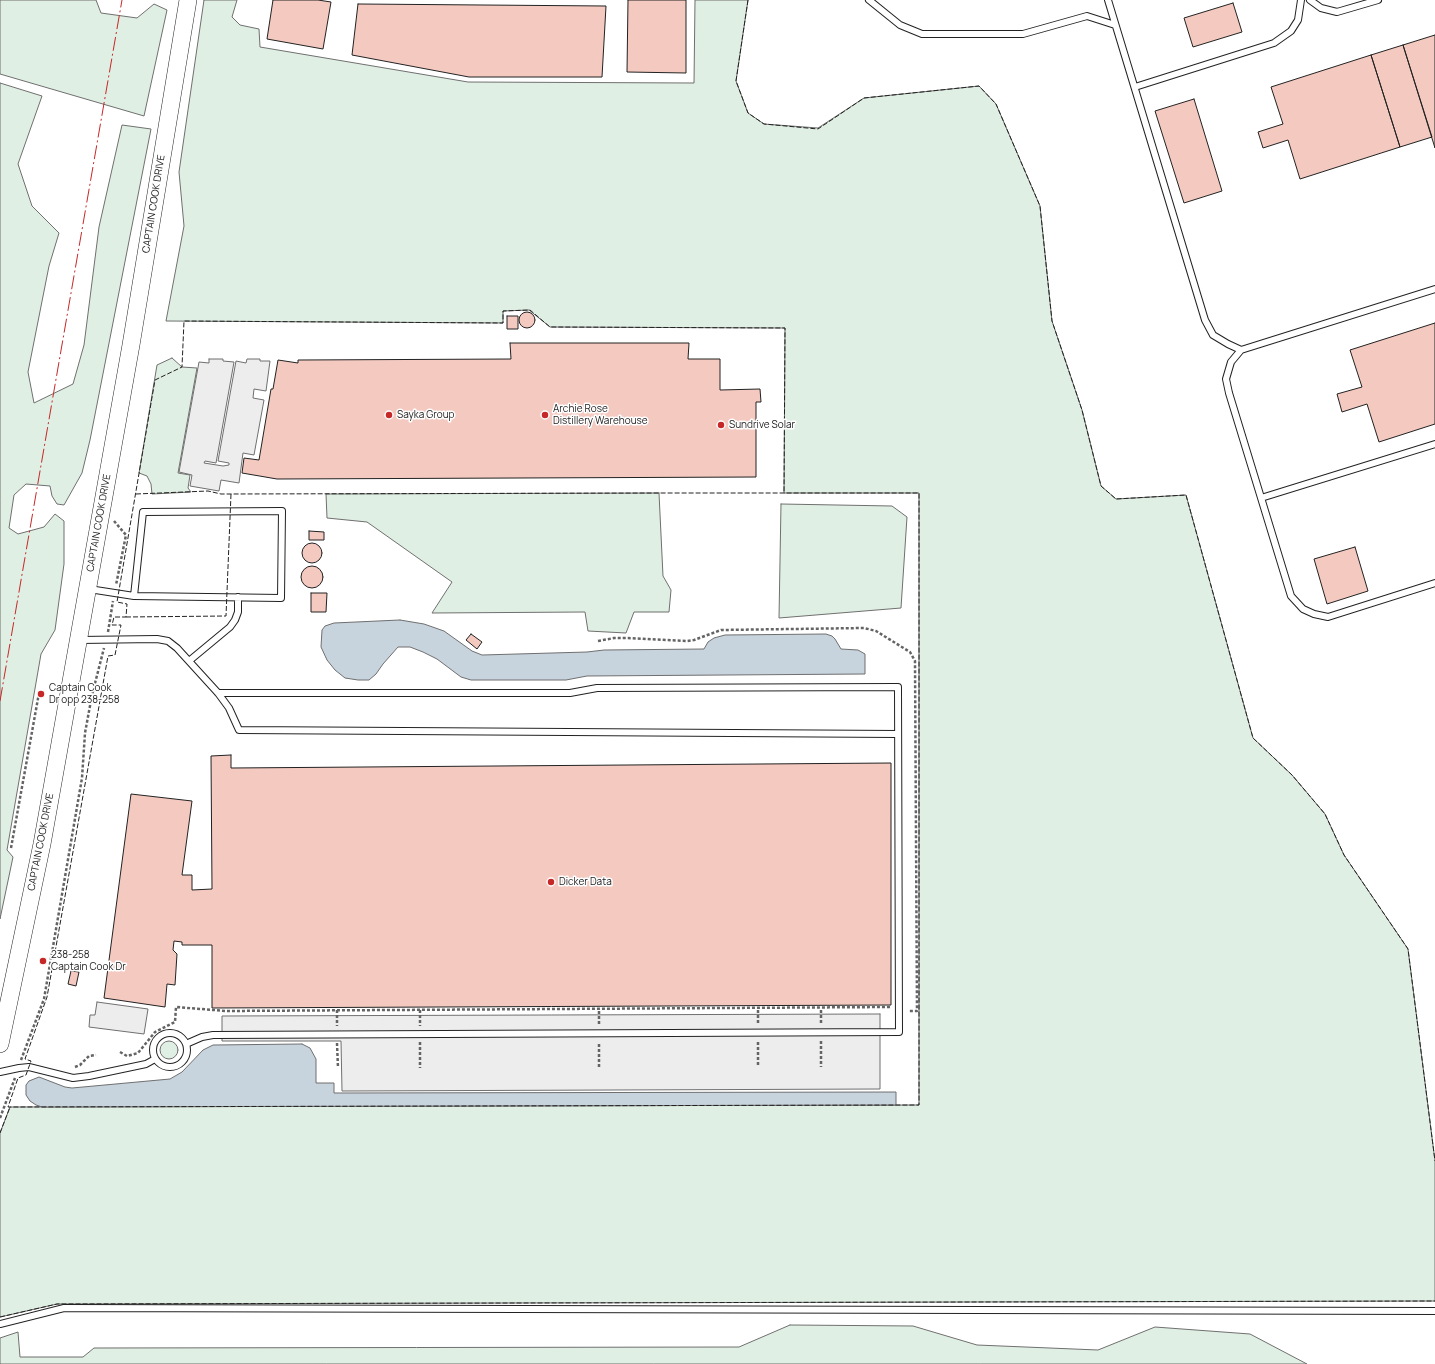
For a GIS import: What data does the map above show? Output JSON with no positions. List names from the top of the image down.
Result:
{
  "streets": {
    "main road": ["CAPTAIN COOK DRIVE"]
  },
  "places": [
    "Sayka Group",
    "Archie Rose Distillery Warehouse",
    "Sundrive Solar",
    "Captain Cook Dr opp 238-258",
    "Dicker Data",
    "238-258 Captain Cook Dr"
  ]
}
